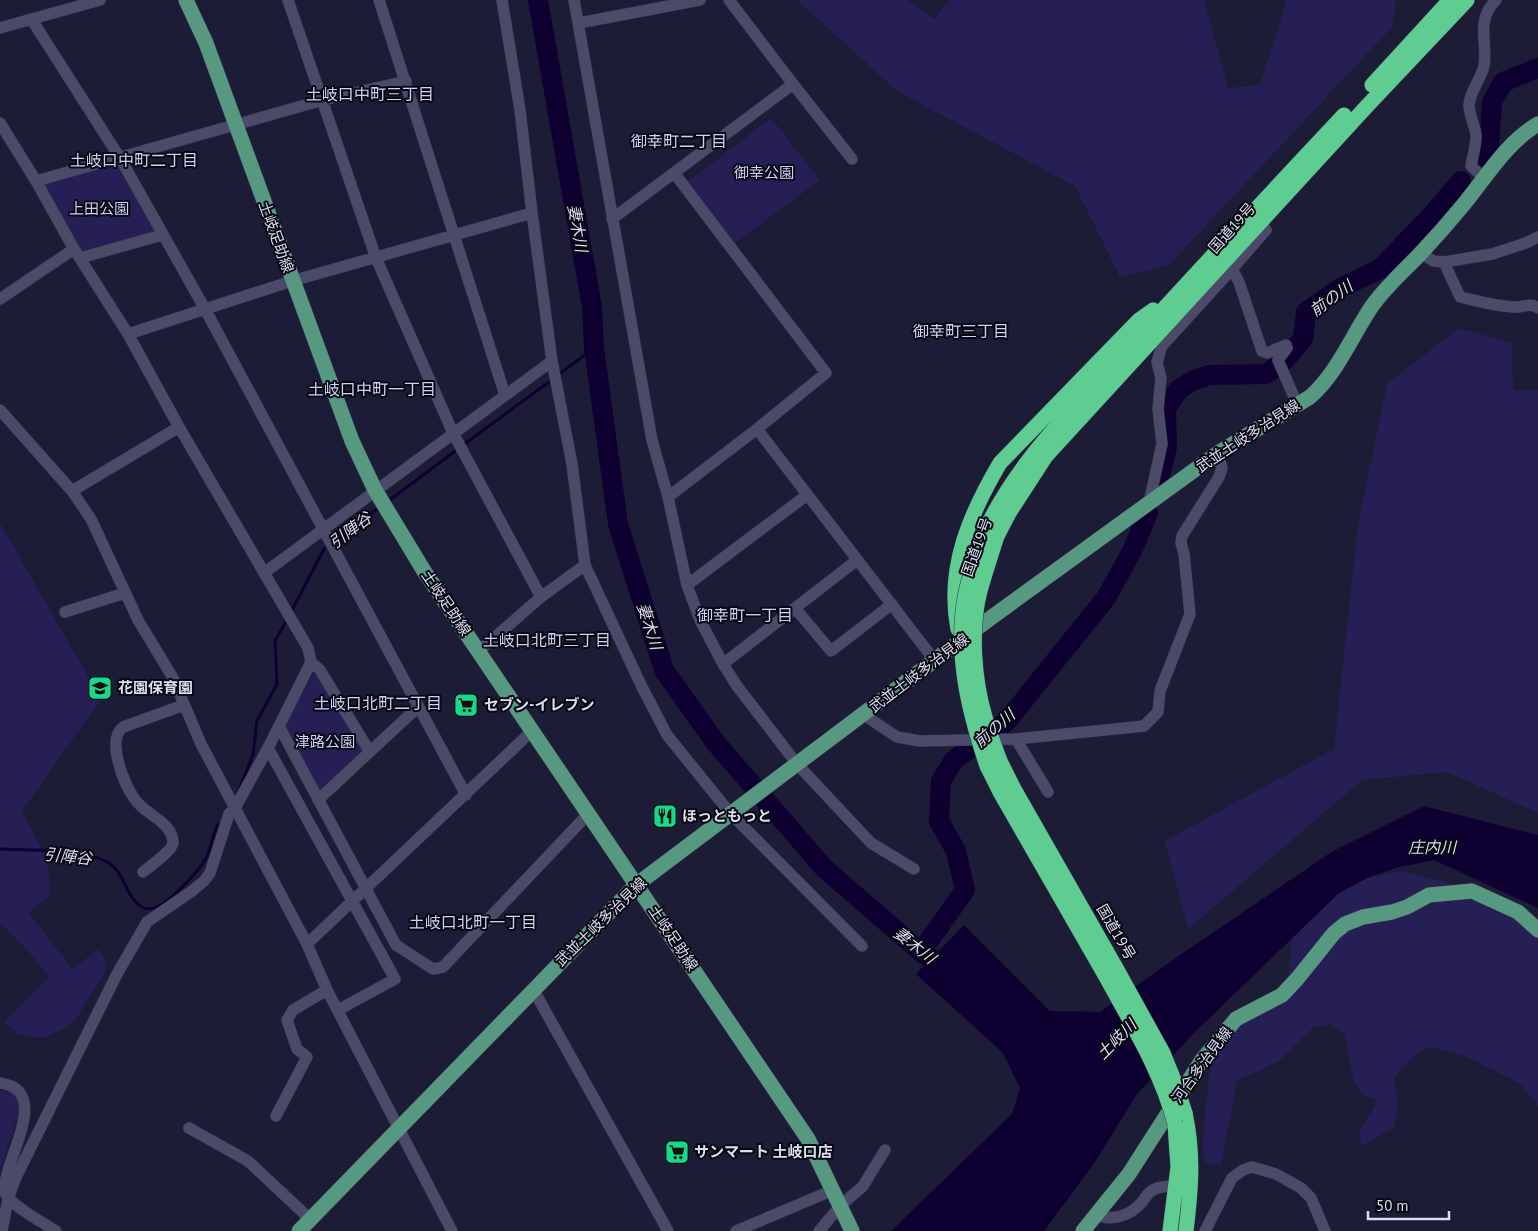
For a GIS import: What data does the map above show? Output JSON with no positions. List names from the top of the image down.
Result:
{
  "streets": {
    "highway": ["国道19号"],
    "main road": ["土岐足助線", "武並土岐多治見線", "河合多治見線"]
  },
  "crossings": [
    ["土岐足助線", "武並土岐多治見線"]
  ],
  "districts": [
    "土岐口中町三丁目",
    "御幸町二丁目",
    "土岐口中町二丁目",
    "御幸町三丁目",
    "土岐口中町一丁目",
    "御幸町一丁目",
    "土岐口北町三丁目",
    "土岐口北町二丁目",
    "土岐口北町一丁目"
  ],
  "water": [
    "妻木川",
    "前の川",
    "引陣谷",
    "庄内川",
    "土岐川"
  ],
  "parks": ["御幸公園", "上田公園", "津路公園"],
  "places": {
    "school or university": ["花園保育園"],
    "supermarket": ["セブン-イレブン", "サンマート 土岐口店"],
    "restaurant": ["ほっともっと"]
  },
  "scale_bar": "50 m"
}
